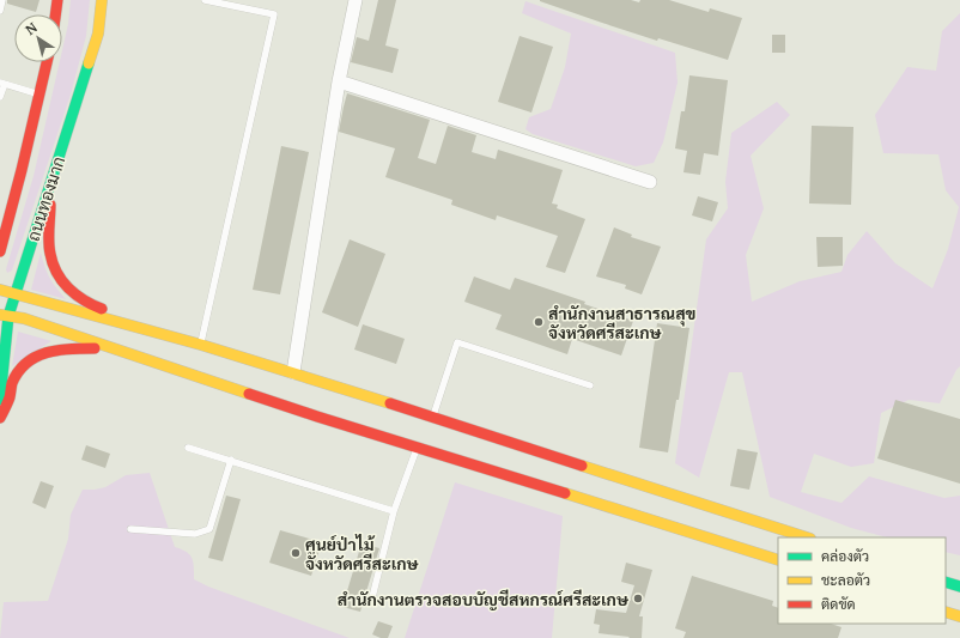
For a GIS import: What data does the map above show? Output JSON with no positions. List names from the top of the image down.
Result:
{
  "streets": {
    "main road": ["ถนนทองมาก"]
  },
  "places": ["สำนักงานสาธารณสุข จังหวัดศรีสะเกษ", "ศูนย์ป่าไม้ จังหวัดศรีสะเกษ", "สำนักงานตรวจสอบบัญชีสหกรณ์ศรีสะเกษ"],
  "legend": ["คล่องตัว", "ชะลอตัว", "ติดขัด"],
  "north": "top left"
}
